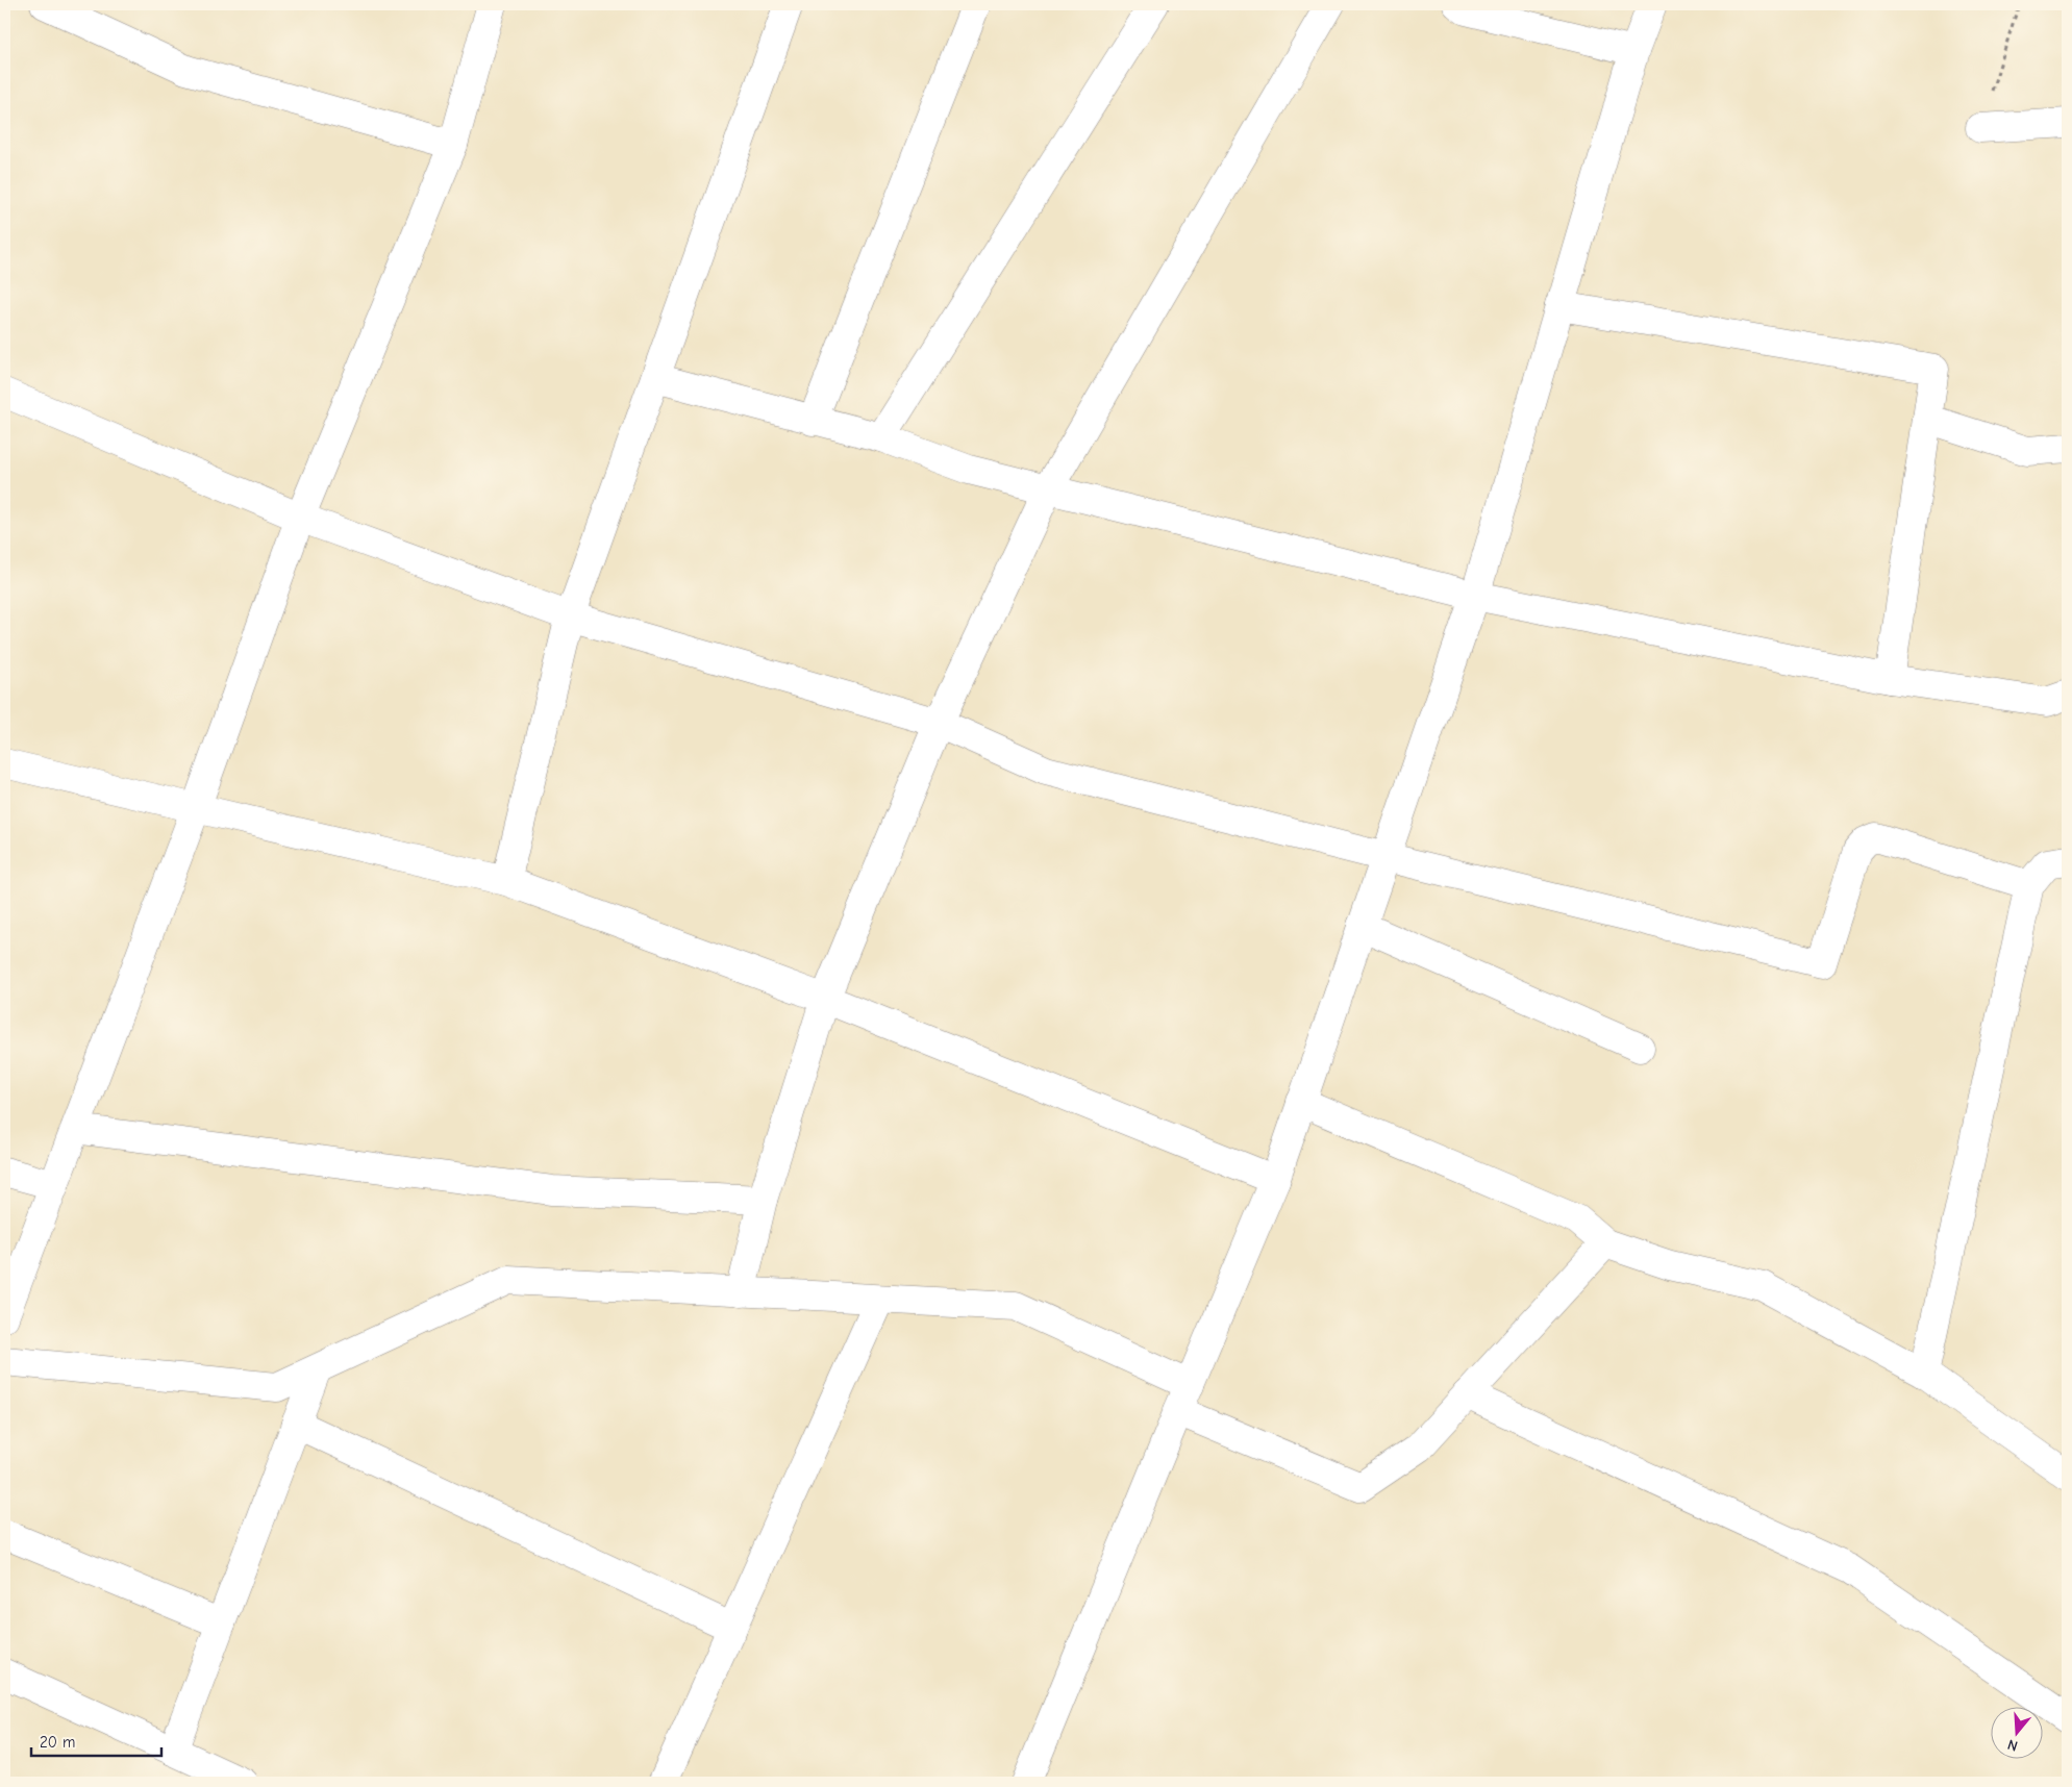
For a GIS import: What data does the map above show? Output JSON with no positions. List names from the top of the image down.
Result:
{
  "scale_bar": "20 m",
  "north": "bottom"
}
